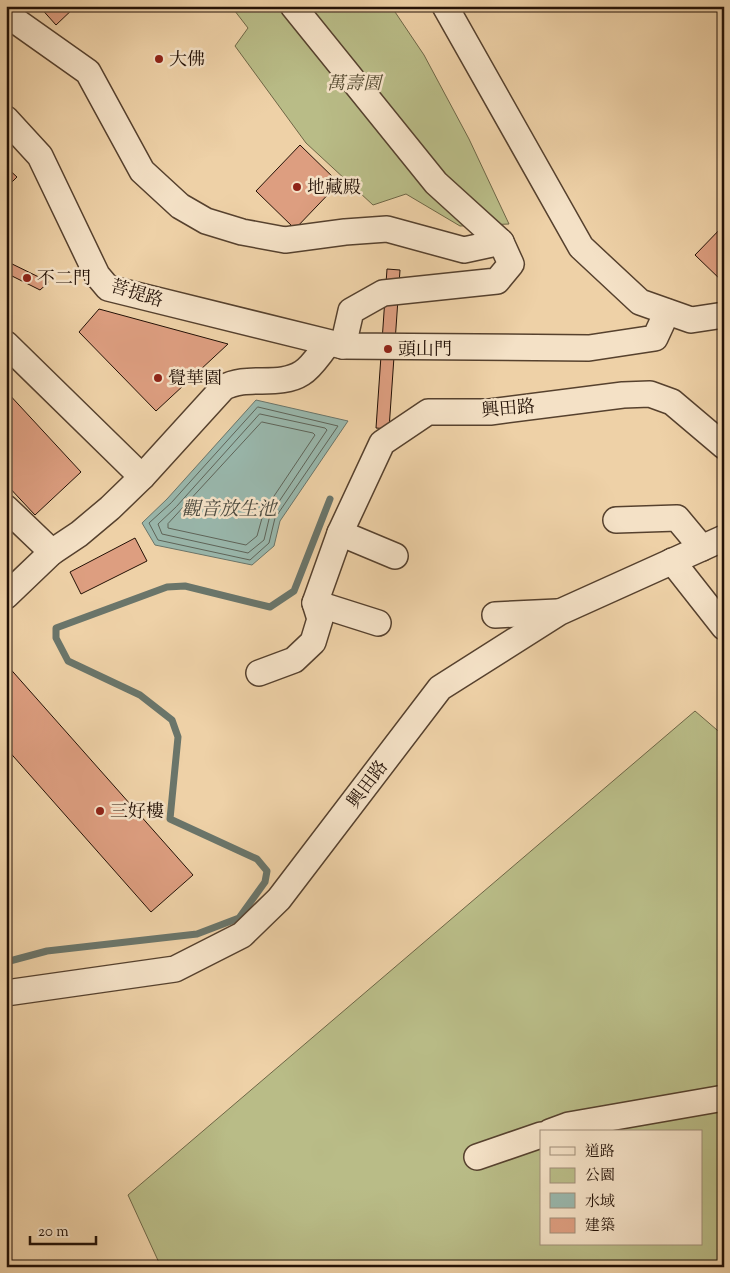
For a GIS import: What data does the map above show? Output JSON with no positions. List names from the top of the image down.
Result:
{
  "streets": {
    "street": ["菩提路", "興田路"]
  },
  "water": ["觀音放生池"],
  "parks": ["萬壽園"],
  "places": [
    "大佛",
    "地藏殿",
    "不二門",
    "頭山門",
    "覺華園",
    "三好樓"
  ],
  "legend": [
    "道路",
    "公園",
    "水域",
    "建築"
  ],
  "scale_bar": "20 m"
}
